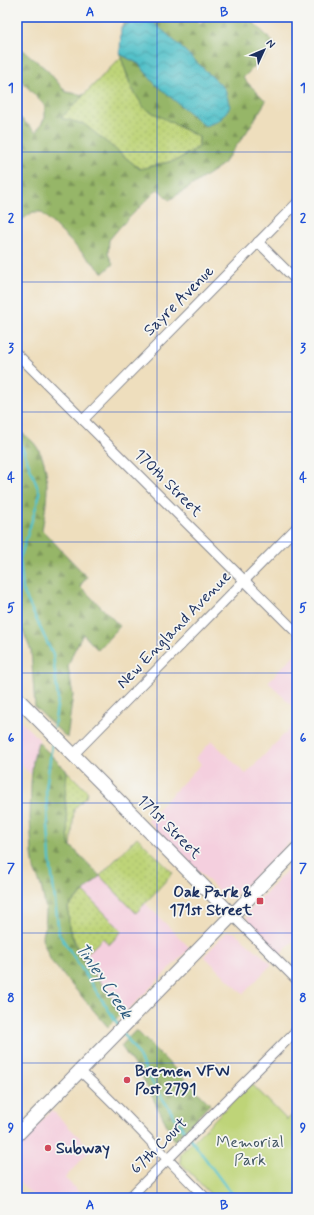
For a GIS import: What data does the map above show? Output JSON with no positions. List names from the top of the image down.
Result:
{
  "streets": {
    "street": [
      "Sayre Avenue",
      "170th Street",
      "New England Avenue",
      "171st Street",
      "67th Court"
    ]
  },
  "crossings": [
    ["Sayre Avenue", "170th Street"],
    ["170th Street", "New England Avenue"],
    ["New England Avenue", "171st Street"]
  ],
  "water": ["Tinley Creek"],
  "parks": ["Memorial Park"],
  "places": {
    "transit": ["Oak Park & 171st Street"],
    "other": ["Bremen VFW Post 2791", "Subway"]
  },
  "north": "top right",
  "grid": {
    "columns": ["A", "B"],
    "rows": [
      "1",
      "2",
      "3",
      "4",
      "5",
      "6",
      "7",
      "8",
      "9"
    ]
  }
}
